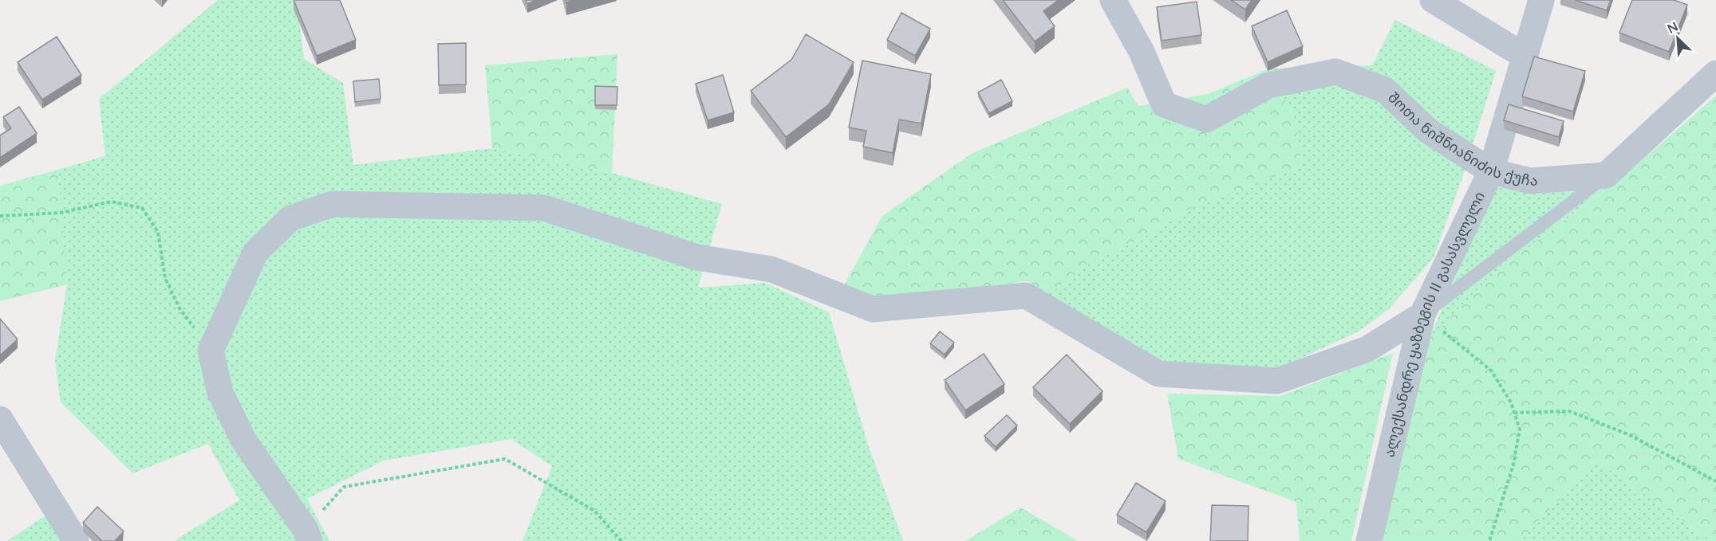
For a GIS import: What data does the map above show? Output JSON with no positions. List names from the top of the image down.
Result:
{
  "streets": {
    "street": ["შოთა ნიშნიანიძის ქუჩა", "ალექსანდრე ყაზბეგის II გასასვლელი"]
  },
  "crossings": [
    ["შოთა ნიშნიანიძის ქუჩა", "ალექსანდრე ყაზბეგის II გასასვლელი"]
  ],
  "north": "top left"
}
